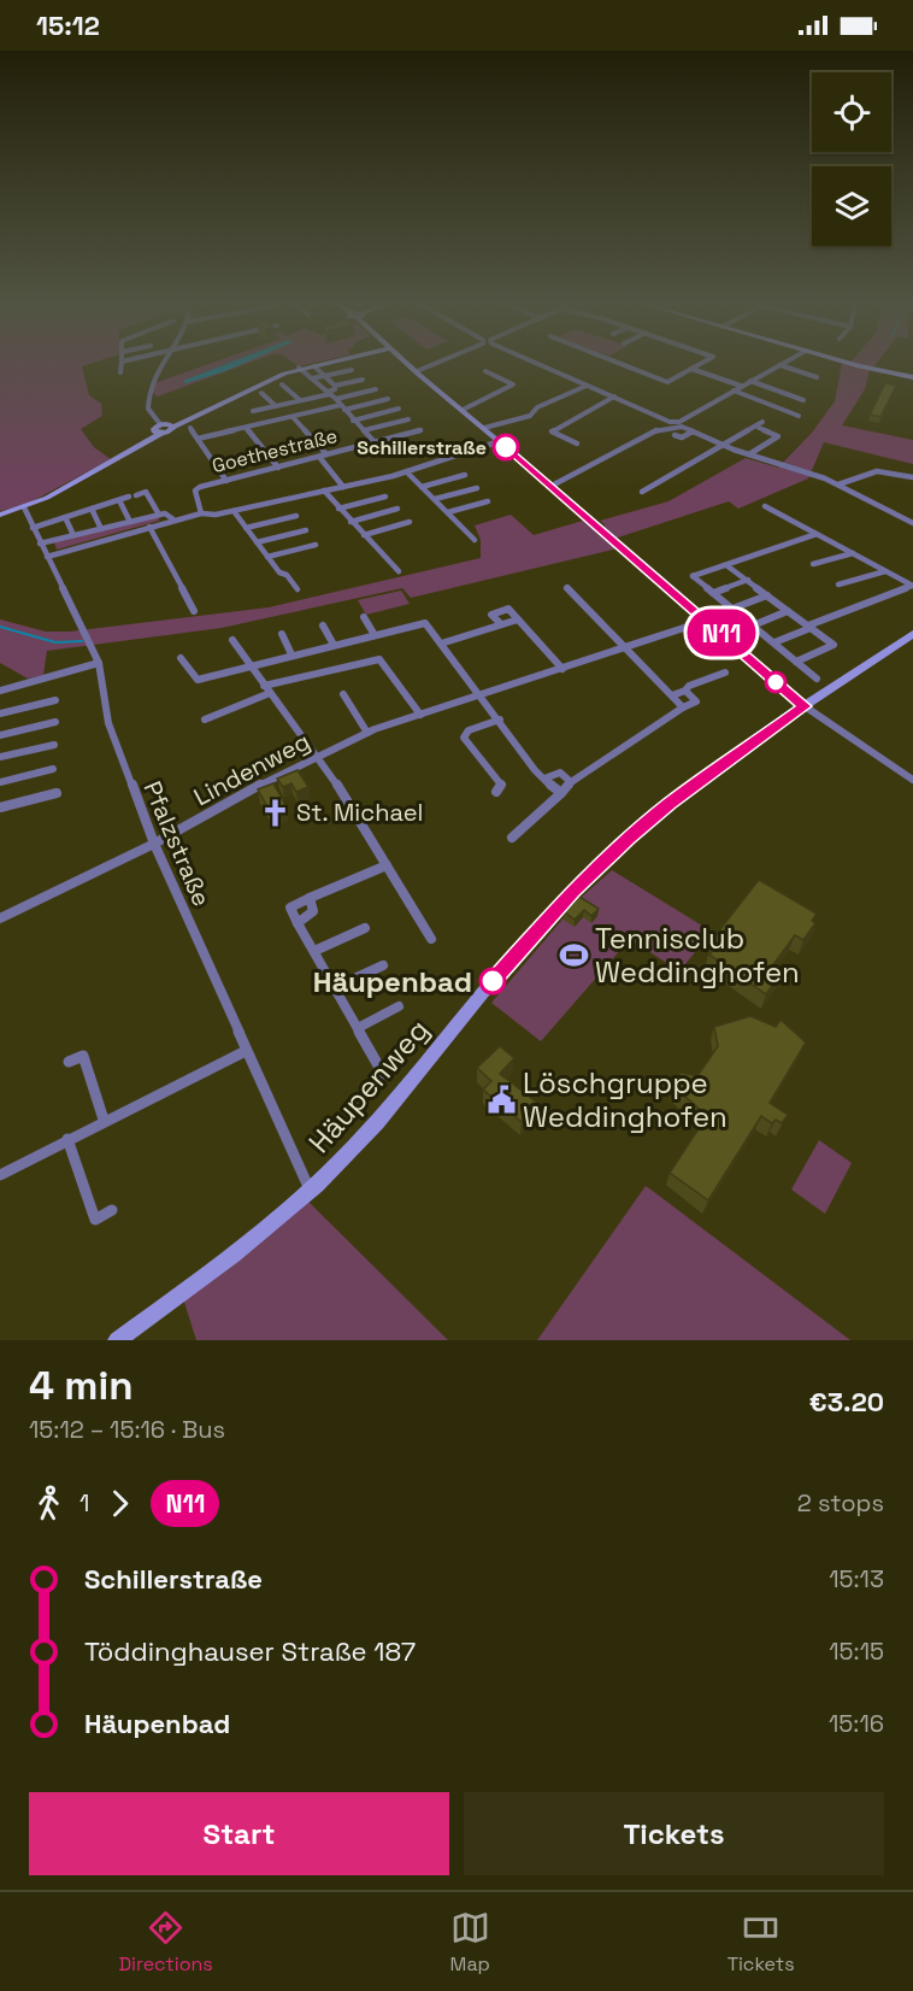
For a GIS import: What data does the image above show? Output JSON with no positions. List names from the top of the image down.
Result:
{
  "streets": {
    "street": [
      "Goethestraße",
      "Lindenweg",
      "Pfalzstraße",
      "Häupenweg"
    ]
  },
  "crossings": [
    ["Lindenweg", "Pfalzstraße"],
    ["Pfalzstraße", "Häupenweg"]
  ],
  "places": {
    "other": ["Schillerstraße", "Häupenbad"],
    "church": ["St. Michael"],
    "sports": ["Tennisclub Weddinghofen"],
    "public building": ["Löschgruppe Weddinghofen"]
  },
  "lines": ["bus line N11"],
  "page": {
    "status": "15:12",
    "on_map": "N11",
    "heading": ["4 min", "15:12 – 15:16 · Bus", "€3.20"],
    "legs": ["1", "N11", "2 stops"],
    "list": [
      {
        "name": "Schillerstraße",
        "value": "15:13"
      },
      {
        "name": "Töddinghauser Straße 187",
        "value": "15:15"
      },
      {
        "name": "Häupenbad",
        "value": "15:16"
      }
    ],
    "buttons": ["Start", "Tickets"],
    "tabs": ["Directions", "Map", "Tickets"]
  }
}
